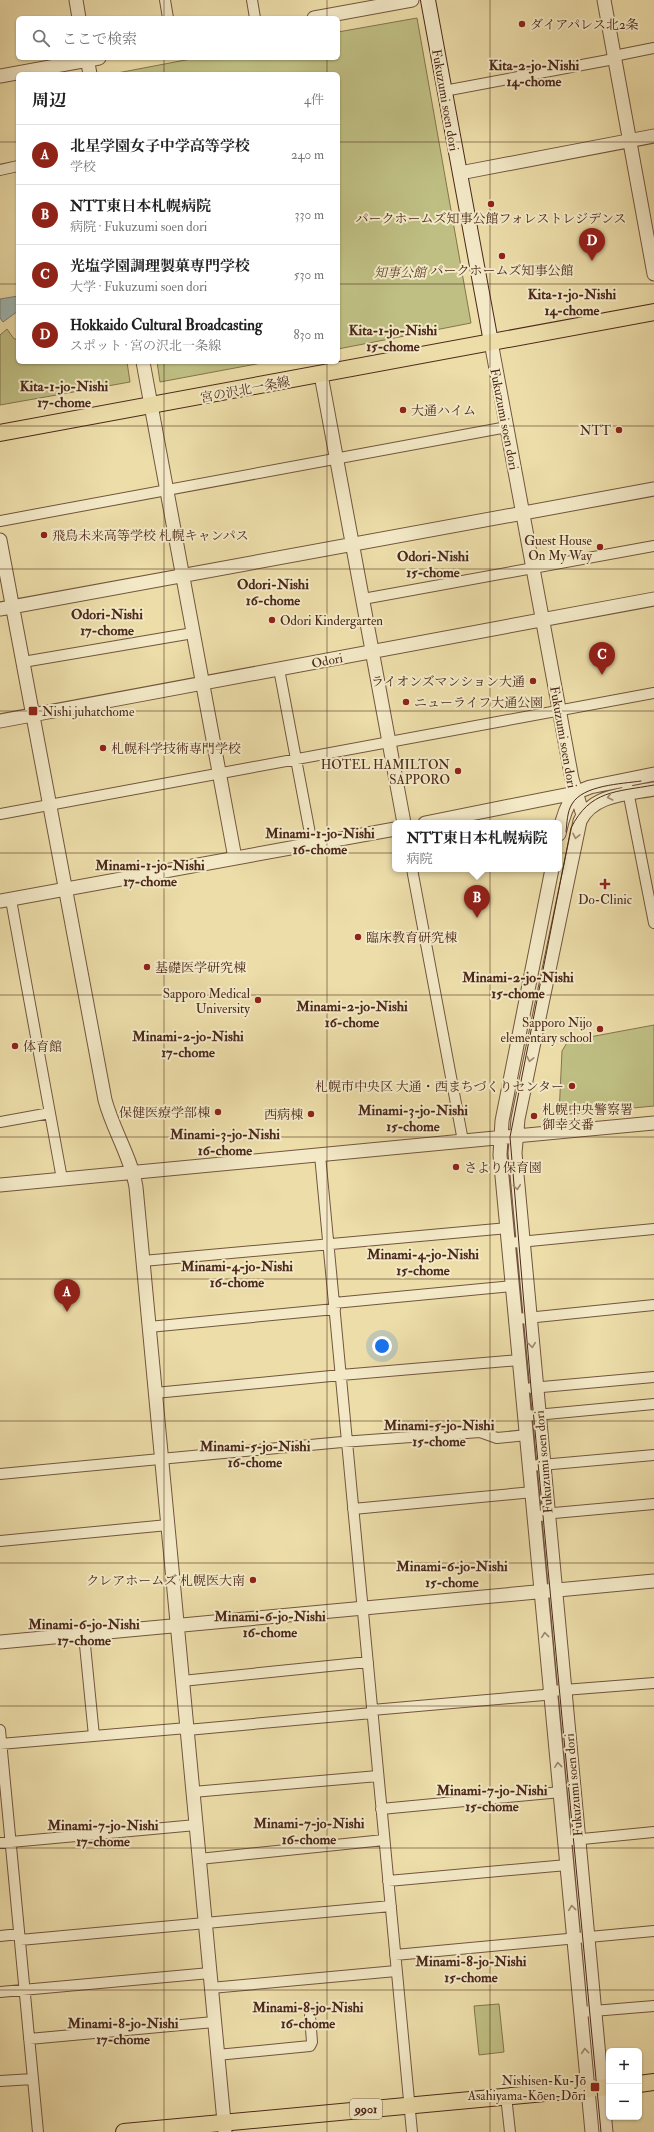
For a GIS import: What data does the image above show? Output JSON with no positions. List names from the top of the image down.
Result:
{
  "streets": {
    "main road": ["Fukuzumi soen dori", "宮の沢北一条線", "9901"],
    "street": ["Odori"]
  },
  "crossings": [
    ["Fukuzumi soen dori", "宮の沢北一条線"],
    ["Fukuzumi soen dori", "Odori"],
    ["Fukuzumi soen dori", "9901"]
  ],
  "districts": [
    "Kita-2-jo-Nishi 14-chome",
    "Kita-1-jo-Nishi 14-chome",
    "Kita-1-jo-Nishi 15-chome",
    "Kita-1-jo-Nishi 17-chome",
    "Odori-Nishi 15-chome",
    "Odori-Nishi 16-chome",
    "Odori-Nishi 17-chome",
    "Minami-1-jo-Nishi 16-chome",
    "Minami-1-jo-Nishi 17-chome",
    "Minami-2-jo-Nishi 15-chome",
    "Minami-2-jo-Nishi 16-chome",
    "Minami-2-jo-Nishi 17-chome",
    "Minami-3-jo-Nishi 15-chome",
    "Minami-3-jo-Nishi 16-chome",
    "Minami-4-jo-Nishi 15-chome",
    "Minami-4-jo-Nishi 16-chome",
    "Minami-5-jo-Nishi 15-chome",
    "Minami-5-jo-Nishi 16-chome",
    "Minami-6-jo-Nishi 15-chome",
    "Minami-6-jo-Nishi 16-chome",
    "Minami-6-jo-Nishi 17-chome",
    "Minami-7-jo-Nishi 15-chome",
    "Minami-7-jo-Nishi 16-chome",
    "Minami-7-jo-Nishi 17-chome",
    "Minami-8-jo-Nishi 15-chome",
    "Minami-8-jo-Nishi 16-chome",
    "Minami-8-jo-Nishi 17-chome"
  ],
  "parks": ["知事公館"],
  "places": {
    "other": [
      "ダイアパレス北2条",
      "パークホームズ知事公館フォレストレジデンス",
      "パークホームズ知事公館",
      "大通ハイム",
      "NTT",
      "飛鳥未来高等学校 札幌キャンパス",
      "Guest House On My Way",
      "Odori Kindergarten",
      "ライオンズマンション大通",
      "ニューライフ大通公園",
      "札幌科学技術専門学校",
      "HOTEL HAMILTON SAPPORO",
      "臨床教育研究棟",
      "基礎医学研究棟",
      "Sapporo Medical University",
      "Sapporo Nijo elementary school",
      "体育館",
      "札幌市中央区 大通・西まちづくりセンター",
      "保健医療学部棟",
      "西病棟",
      "札幌中央警察署 御幸交番",
      "さより保育園",
      "クレアホームズ 札幌医大南"
    ],
    "transit": ["Nishi juhatchome", "Nishisen-Ku-Jō Asahiyama-Kōen-Dōri"],
    "health": ["Do-Clinic"]
  },
  "page": {
    "search": "ここで検索",
    "heading": ["周辺", "4件"],
    "list": [
      {
        "mark": "A",
        "name": "北星学園女子中学高等学校",
        "note": "学校",
        "value": "240 m"
      },
      {
        "mark": "B",
        "name": "NTT東日本札幌病院",
        "note": "病院 · Fukuzumi soen dori",
        "value": "330 m"
      },
      {
        "mark": "C",
        "name": "光塩学園調理製菓専門学校",
        "note": "大学 · Fukuzumi soen dori",
        "value": "530 m"
      },
      {
        "mark": "D",
        "name": "Hokkaido Cultural Broadcasting",
        "note": "スポット · 宮の沢北一条線",
        "value": "830 m"
      }
    ],
    "pins": [
      "D",
      "C",
      "B",
      "A"
    ],
    "popup": ["NTT東日本札幌病院", "病院"],
    "map_buttons": ["+", "−"]
  }
}
